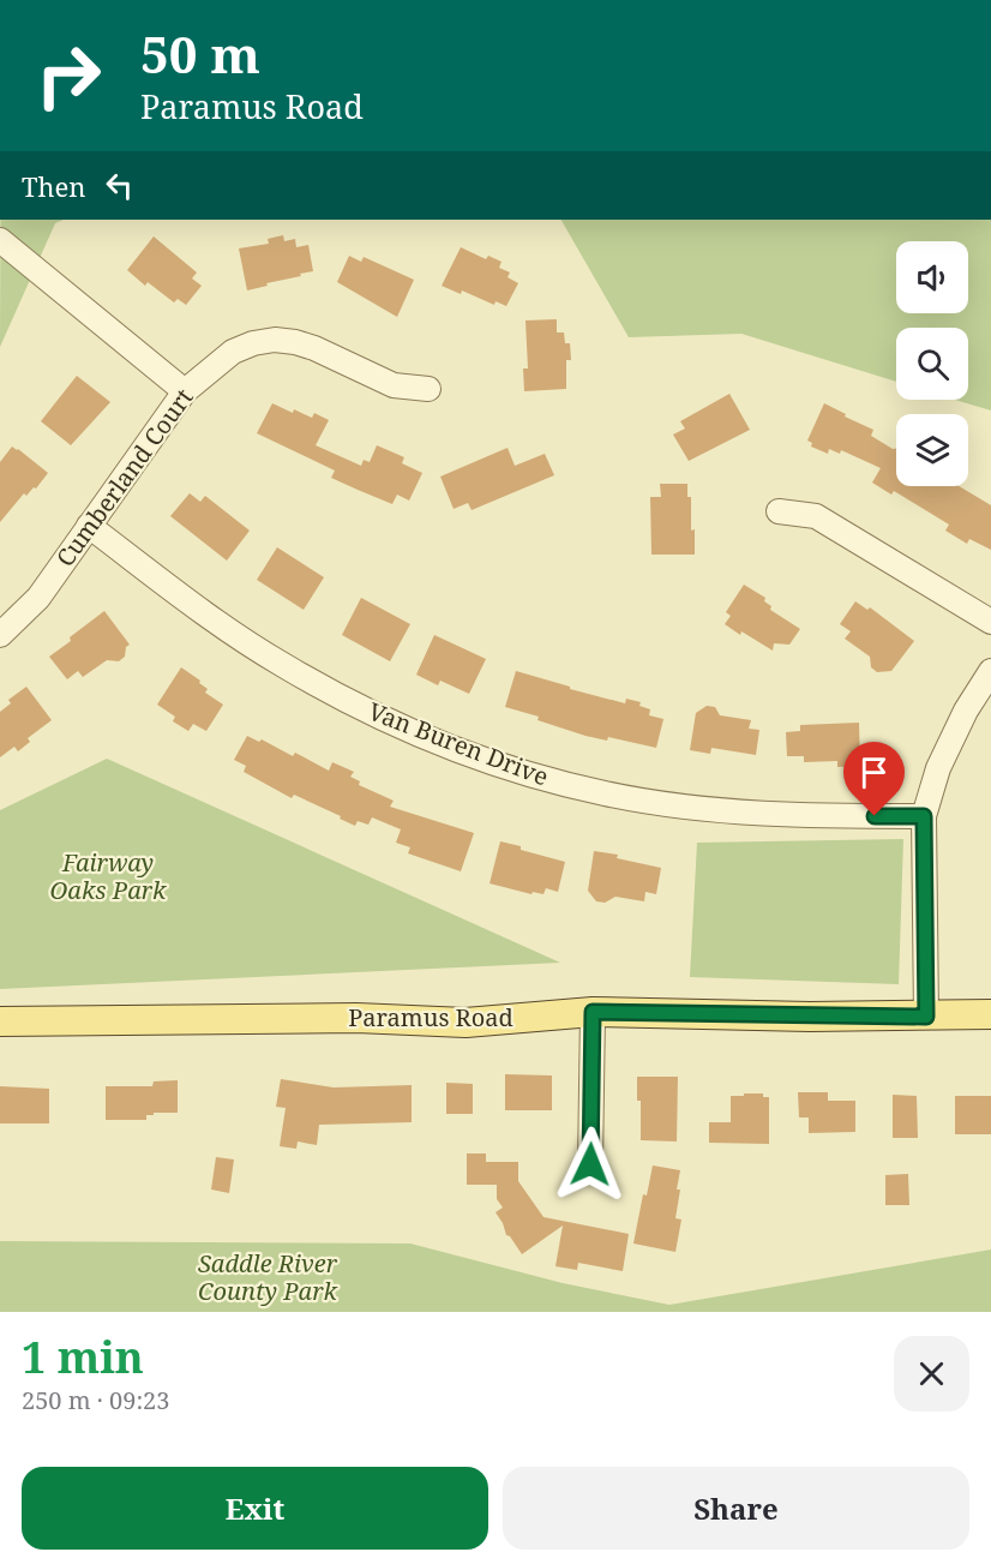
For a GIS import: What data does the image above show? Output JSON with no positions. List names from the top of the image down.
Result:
{
  "streets": {
    "main road": ["Paramus Road"],
    "street": ["Cumberland Court", "Van Buren Drive"]
  },
  "crossings": [
    ["Cumberland Court", "Van Buren Drive"]
  ],
  "parks": ["Fairway Oaks Park", "Saddle River County Park"],
  "page": {
    "turn": ["50 m", "Paramus Road"],
    "then": "Then",
    "heading": ["1 min", "250 m · 09:23"],
    "buttons": ["Exit", "Share"]
  }
}
